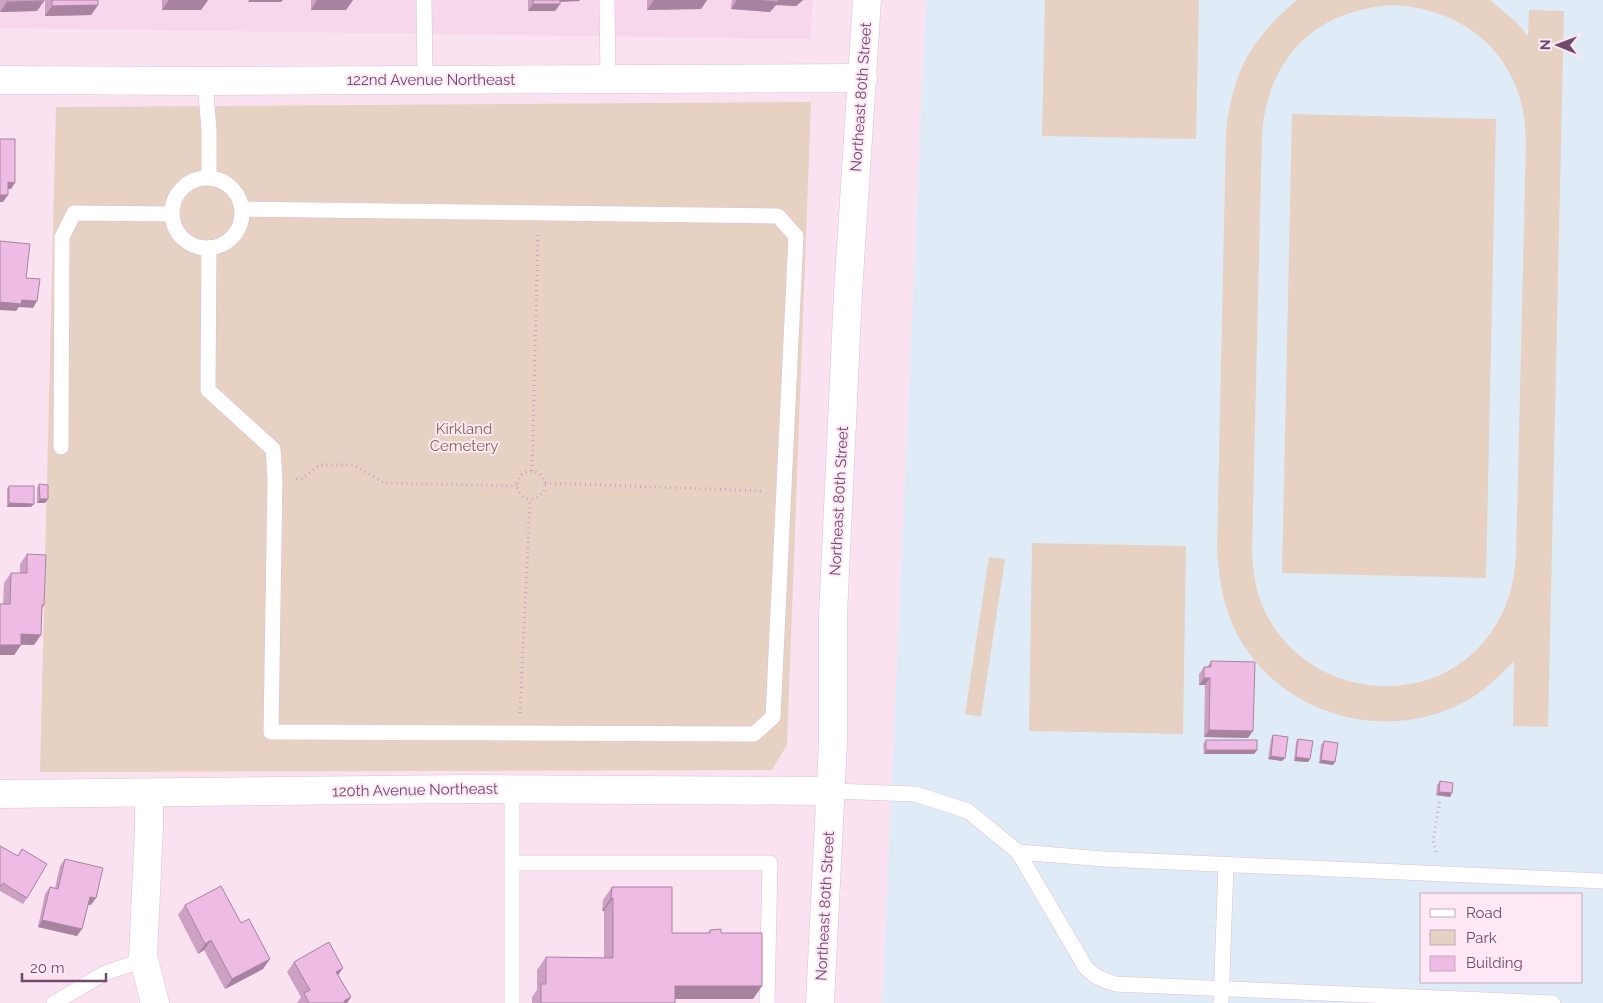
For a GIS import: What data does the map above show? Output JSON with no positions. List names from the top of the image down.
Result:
{
  "streets": {
    "street": ["122nd Avenue Northeast", "Northeast 80th Street", "120th Avenue Northeast"]
  },
  "crossings": [
    ["122nd Avenue Northeast", "Northeast 80th Street"],
    ["Northeast 80th Street", "120th Avenue Northeast"]
  ],
  "parks": ["Kirkland Cemetery"],
  "legend": ["Road", "Park", "Building"],
  "scale_bar": "20 m",
  "north": "left"
}
